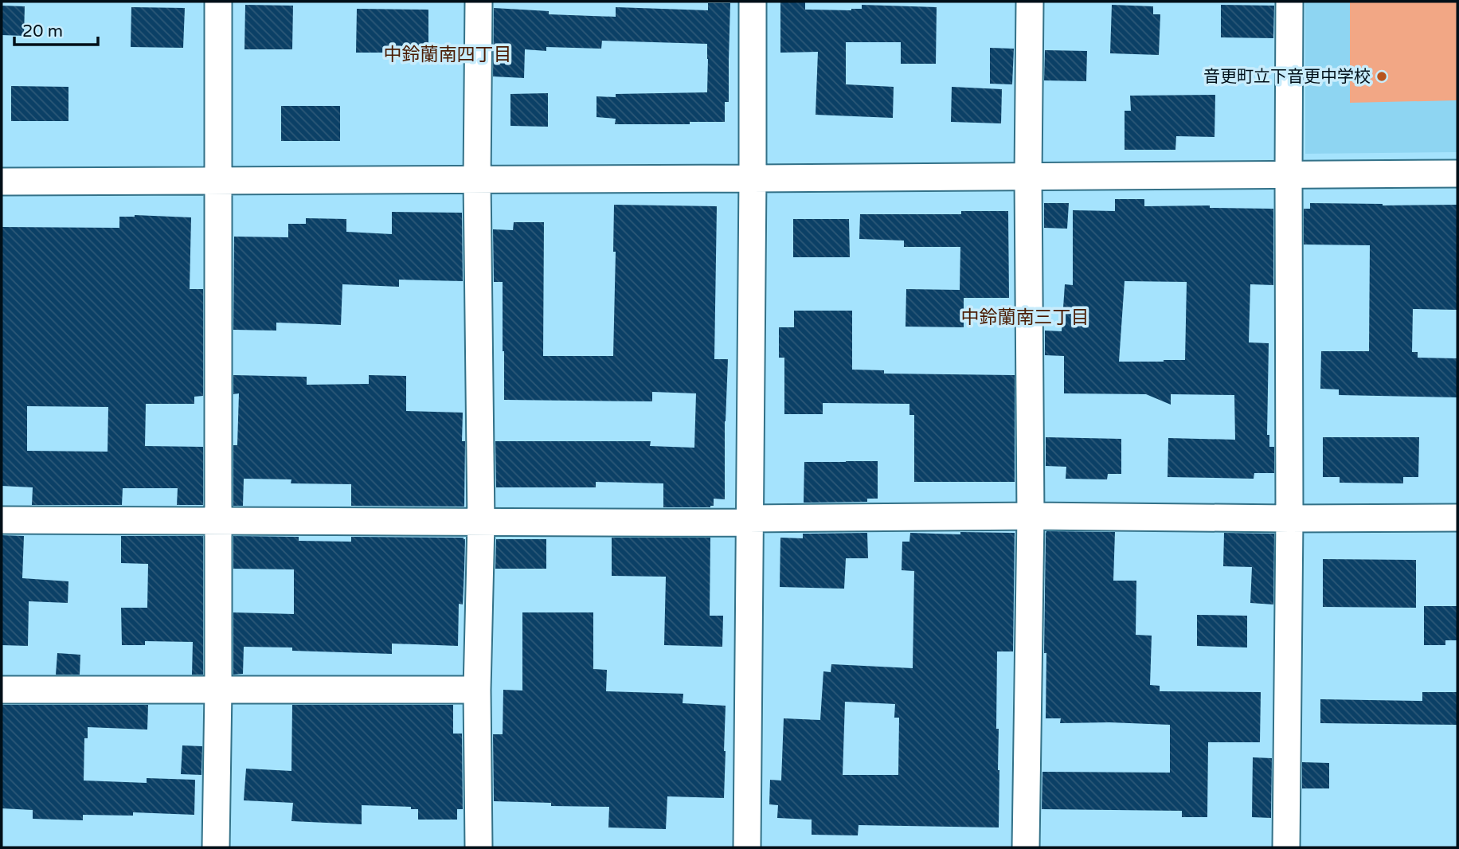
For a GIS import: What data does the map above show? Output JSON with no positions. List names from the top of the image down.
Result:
{
  "districts": ["中鈴蘭南四丁目", "中鈴蘭南三丁目"],
  "places": ["音更町立下音更中学校"],
  "scale_bar": "20 m"
}
